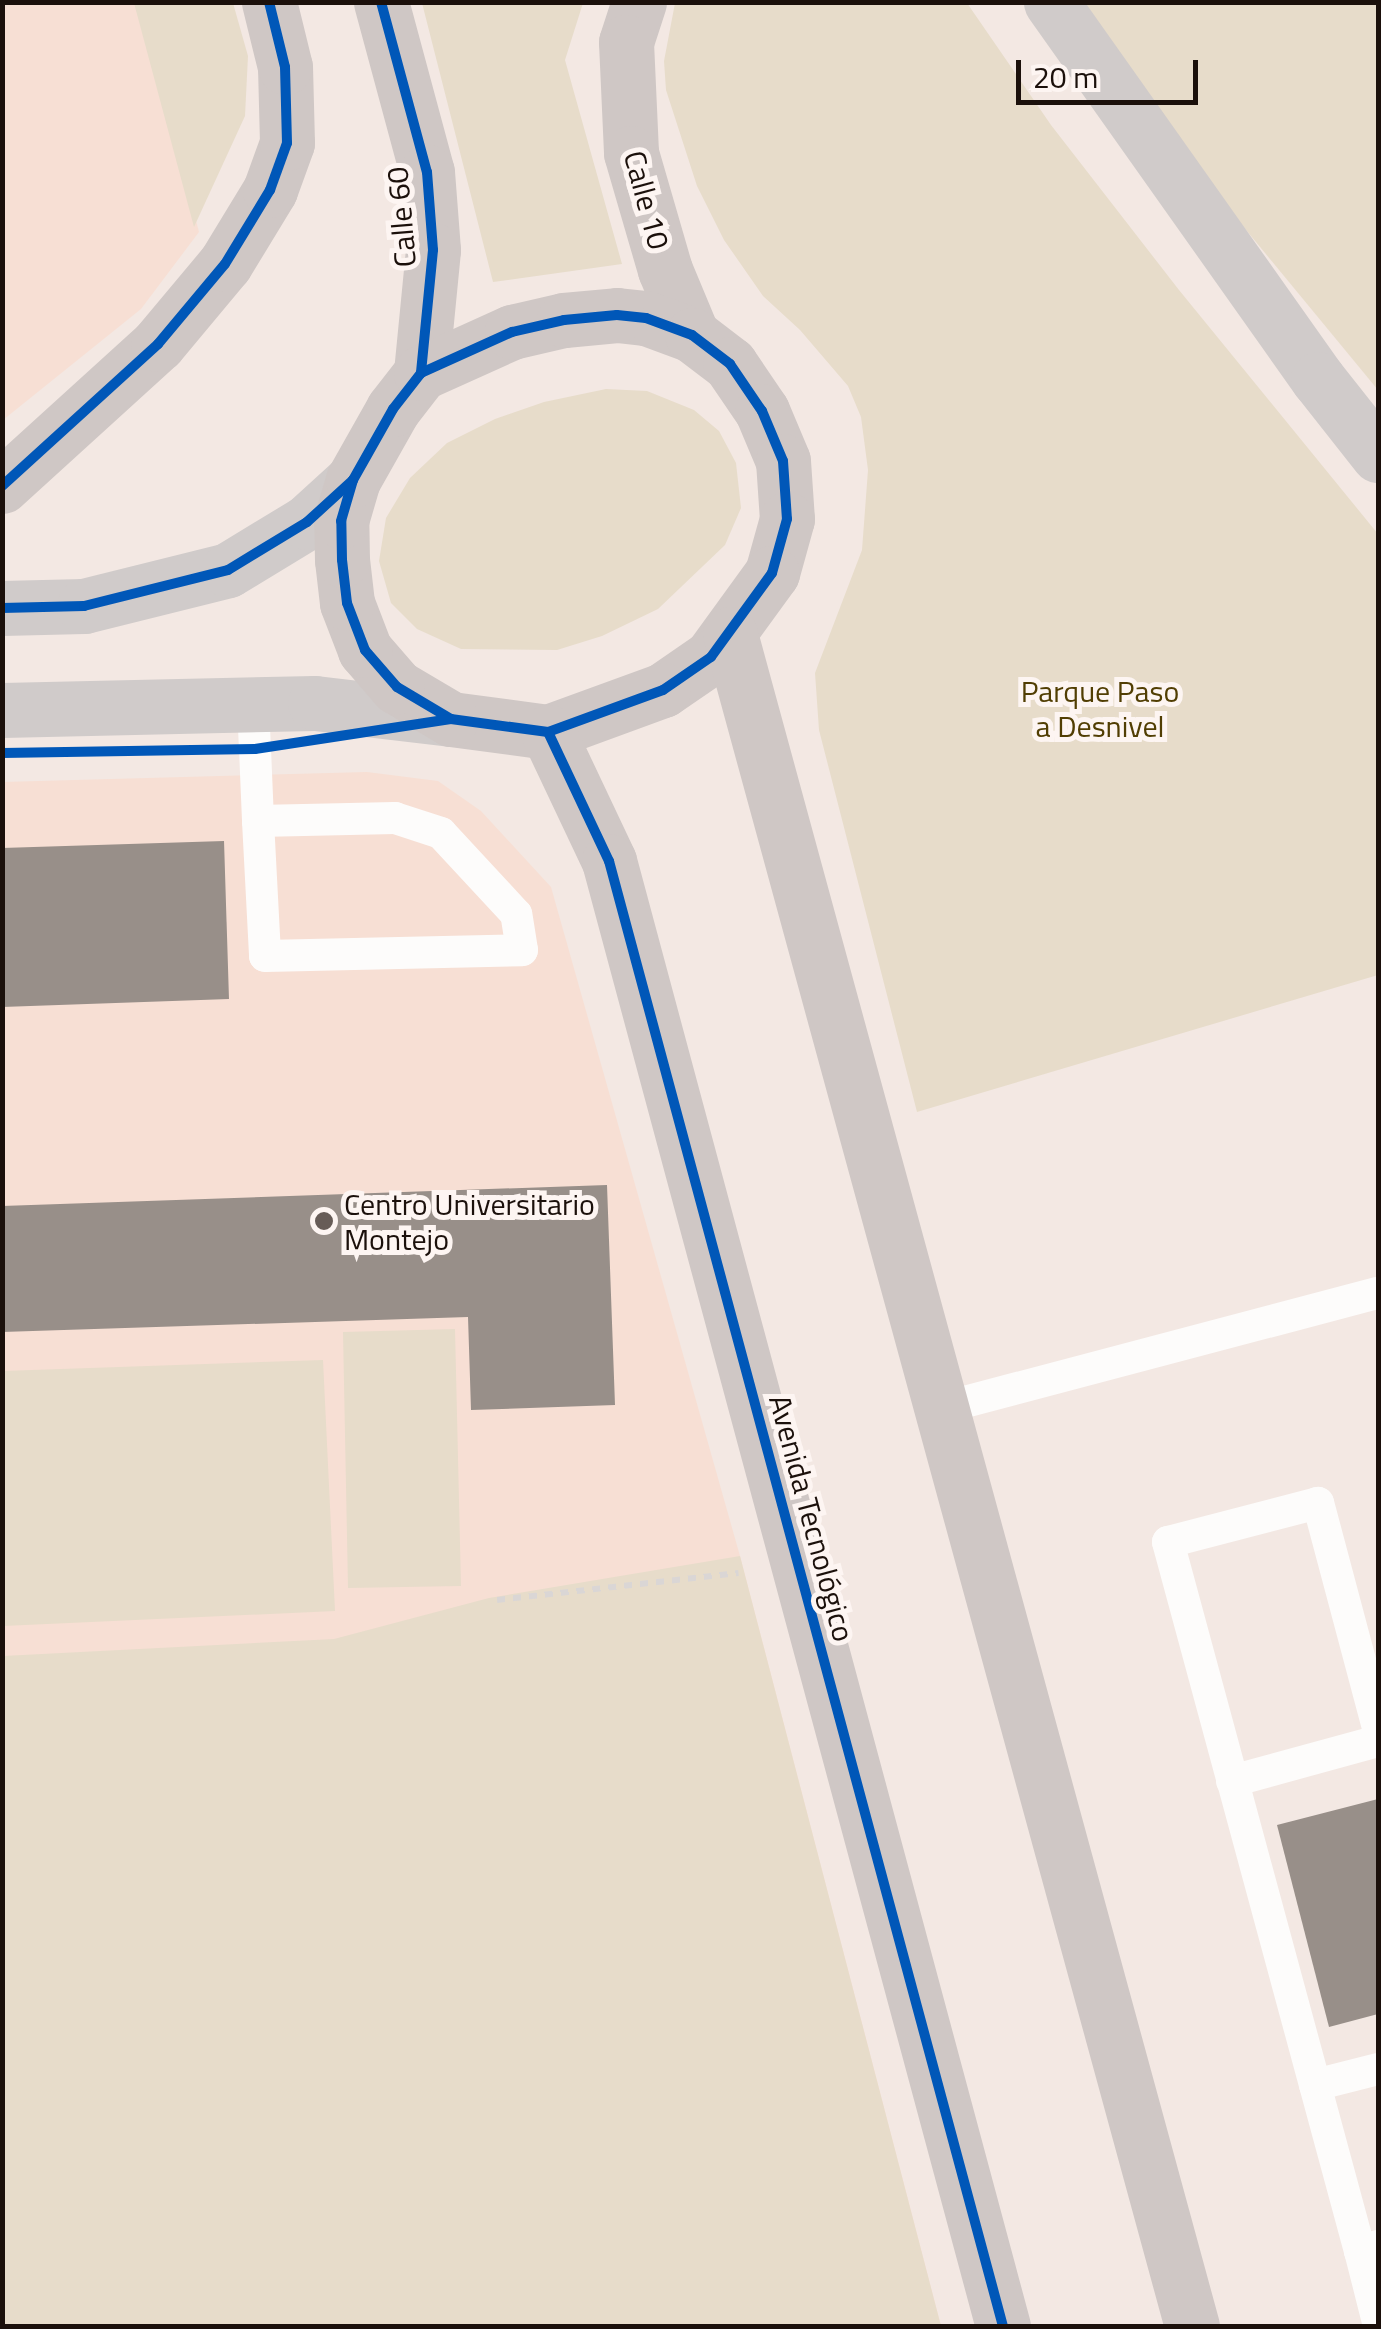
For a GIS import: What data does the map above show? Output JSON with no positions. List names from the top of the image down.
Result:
{
  "streets": {
    "main road": ["Calle 10", "Calle 60", "Avenida Tecnológico"]
  },
  "parks": ["Parque Paso a Desnivel"],
  "places": ["Centro Universitario Montejo"],
  "scale_bar": "20 m"
}
